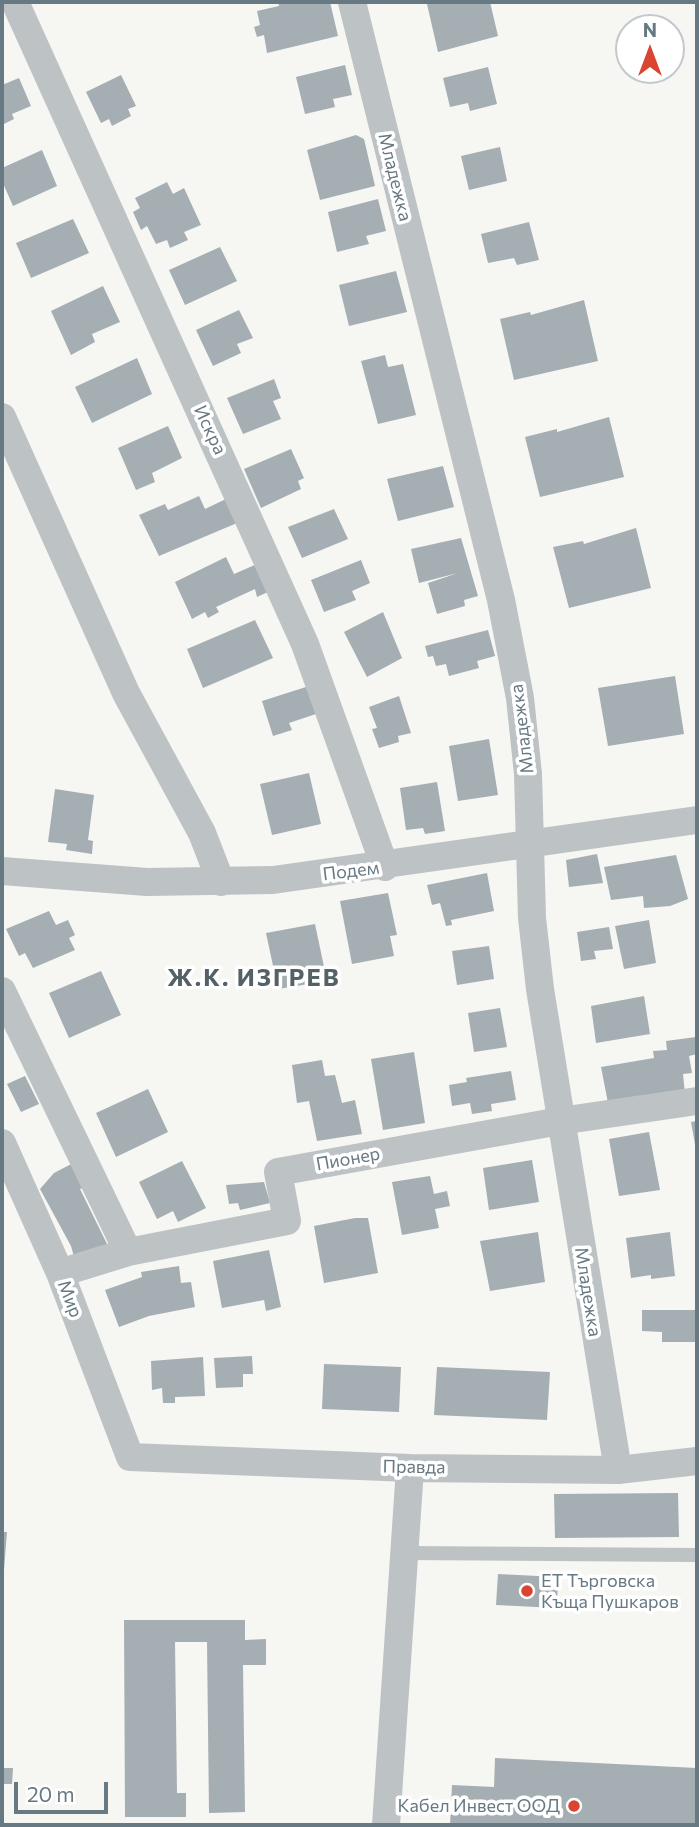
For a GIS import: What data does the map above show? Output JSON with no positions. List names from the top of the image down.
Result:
{
  "streets": {
    "street": [
      "Младежка",
      "Искра",
      "Подем",
      "Пионер",
      "Мир",
      "Правда"
    ]
  },
  "crossings": [
    ["Младежка", "Подем"],
    ["Младежка", "Пионер"],
    ["Младежка", "Правда"],
    ["Искра", "Подем"],
    ["Пионер", "Мир"],
    ["Мир", "Правда"]
  ],
  "districts": ["Ж.К. ИЗГРЕВ"],
  "places": ["ЕТ Търговска Къща Пушкаров", "Кабел Инвест ООД"],
  "scale_bar": "20 m",
  "north": "top"
}
